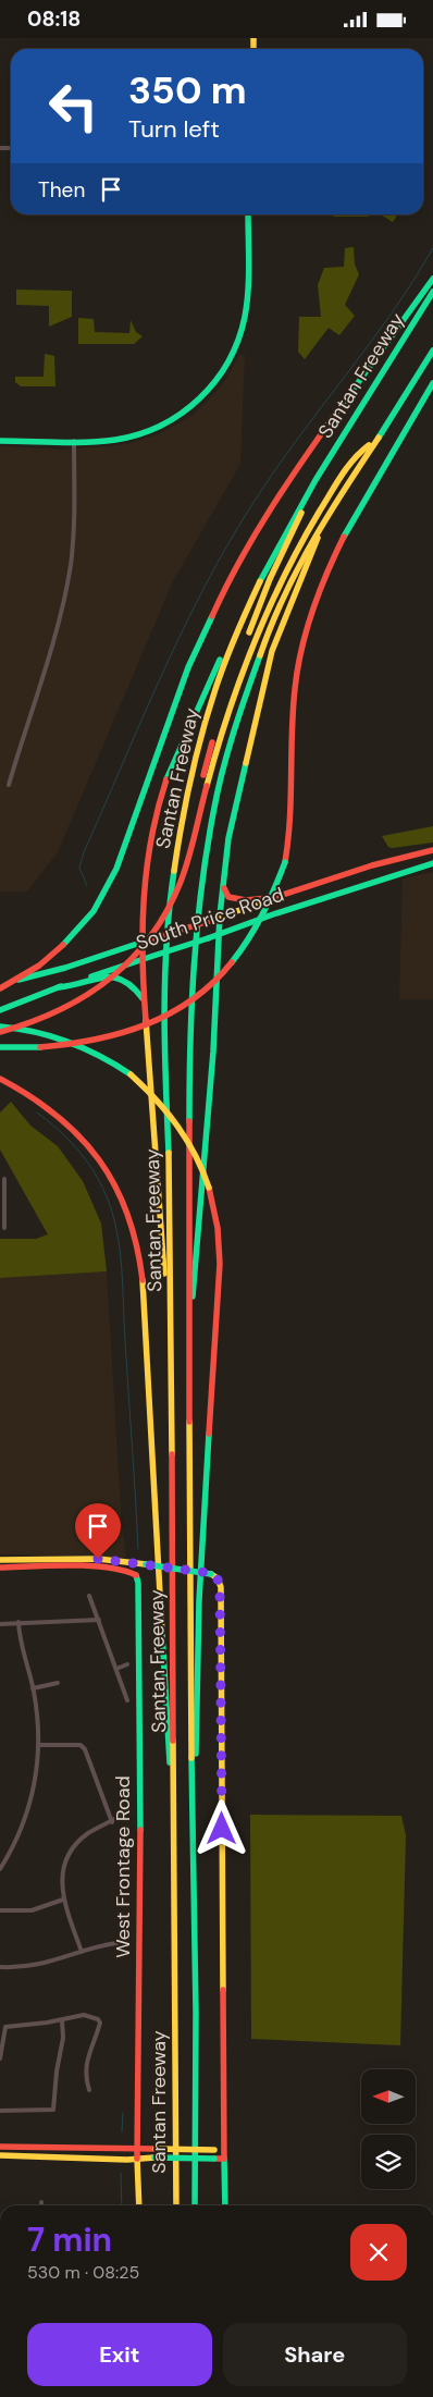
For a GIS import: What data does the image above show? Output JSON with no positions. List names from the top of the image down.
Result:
{
  "streets": {
    "main road": ["Santan Freeway", "South Price Road", "West Frontage Road"]
  },
  "north": "left",
  "page": {
    "status": "08:18",
    "turn": ["350 m", "Turn left"],
    "then": "Then",
    "heading": ["7 min", "530 m · 08:25"],
    "buttons": ["Exit", "Share"]
  }
}
